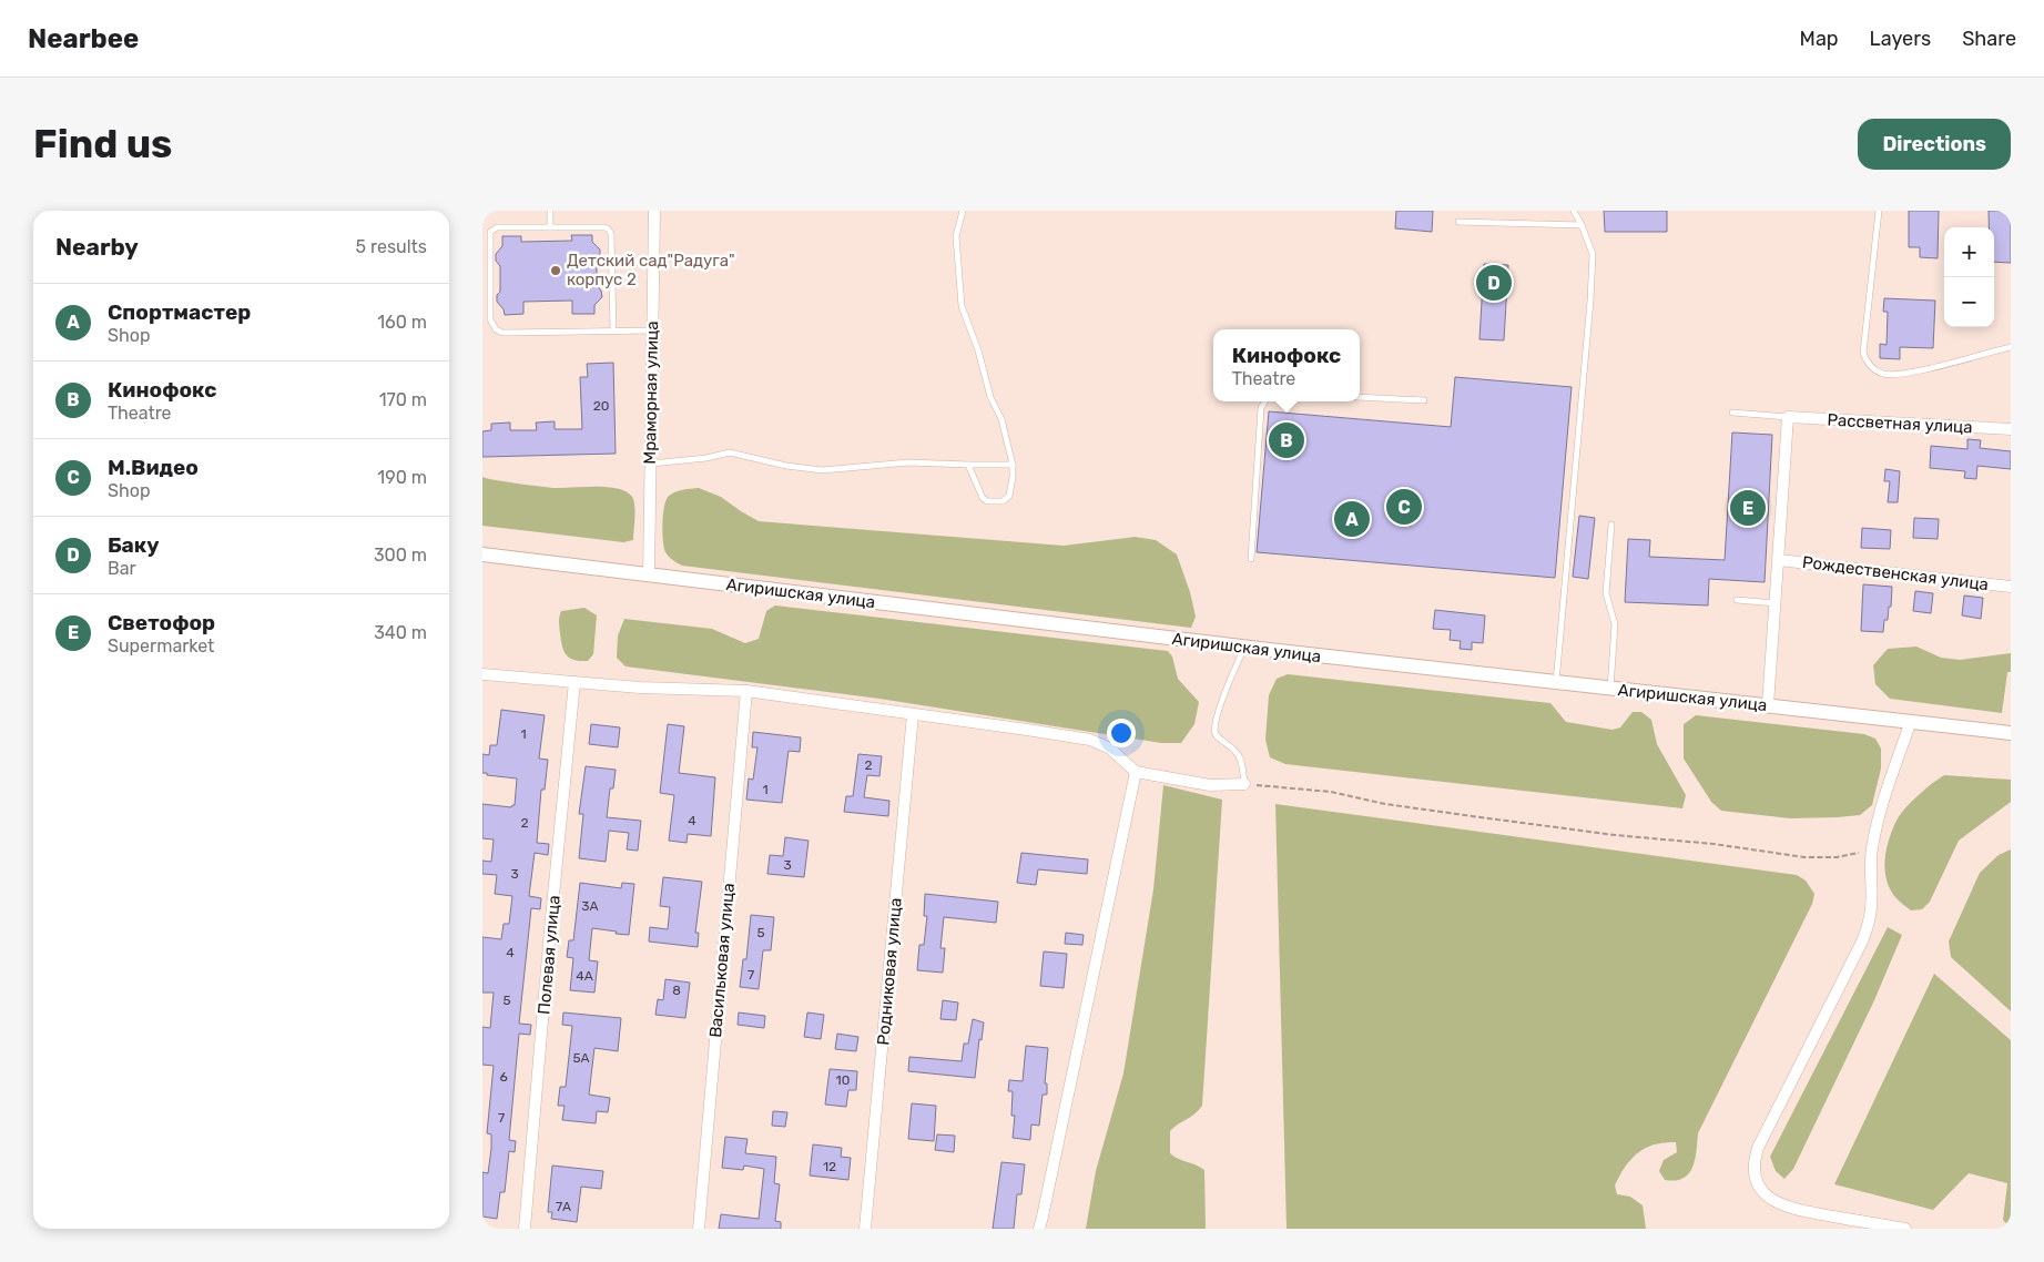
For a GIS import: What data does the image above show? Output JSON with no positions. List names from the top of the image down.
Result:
{
  "streets": {
    "street": [
      "Мраморная улица",
      "Рассветная улица",
      "Рождественская улица",
      "Агиришская улица",
      "Полевая улица",
      "Васильковая улица",
      "Родниковая улица"
    ]
  },
  "crossings": [
    ["Мраморная улица", "Агиришская улица"]
  ],
  "places": ["Детский сад\"Радуга\" корпус 2"],
  "house_numbers": [
    "20",
    "1",
    "2",
    "1",
    "4",
    "2",
    "3",
    "3",
    "3А",
    "5",
    "4",
    "7",
    "4А",
    "8",
    "5",
    "5А",
    "6",
    "10",
    "7",
    "12",
    "7А"
  ],
  "page": {
    "header": "Nearbee",
    "nav": ["Map", "Layers", "Share"],
    "buttons": "Directions",
    "title": "Find us",
    "heading": ["Nearby", "5 results"],
    "map_buttons": ["+", "−"],
    "pins": [
      "D",
      "B",
      "C",
      "E",
      "A"
    ],
    "list": [
      {
        "mark": "A",
        "name": "Спортмастер",
        "note": "Shop",
        "value": "160 m"
      },
      {
        "mark": "B",
        "name": "Кинофокс",
        "note": "Theatre",
        "value": "170 m"
      },
      {
        "mark": "C",
        "name": "М.Видео",
        "note": "Shop",
        "value": "190 m"
      },
      {
        "mark": "D",
        "name": "Баку",
        "note": "Bar",
        "value": "300 m"
      },
      {
        "mark": "E",
        "name": "Светофор",
        "note": "Supermarket",
        "value": "340 m"
      }
    ],
    "popup": ["Кинофокс", "Theatre"]
  }
}
